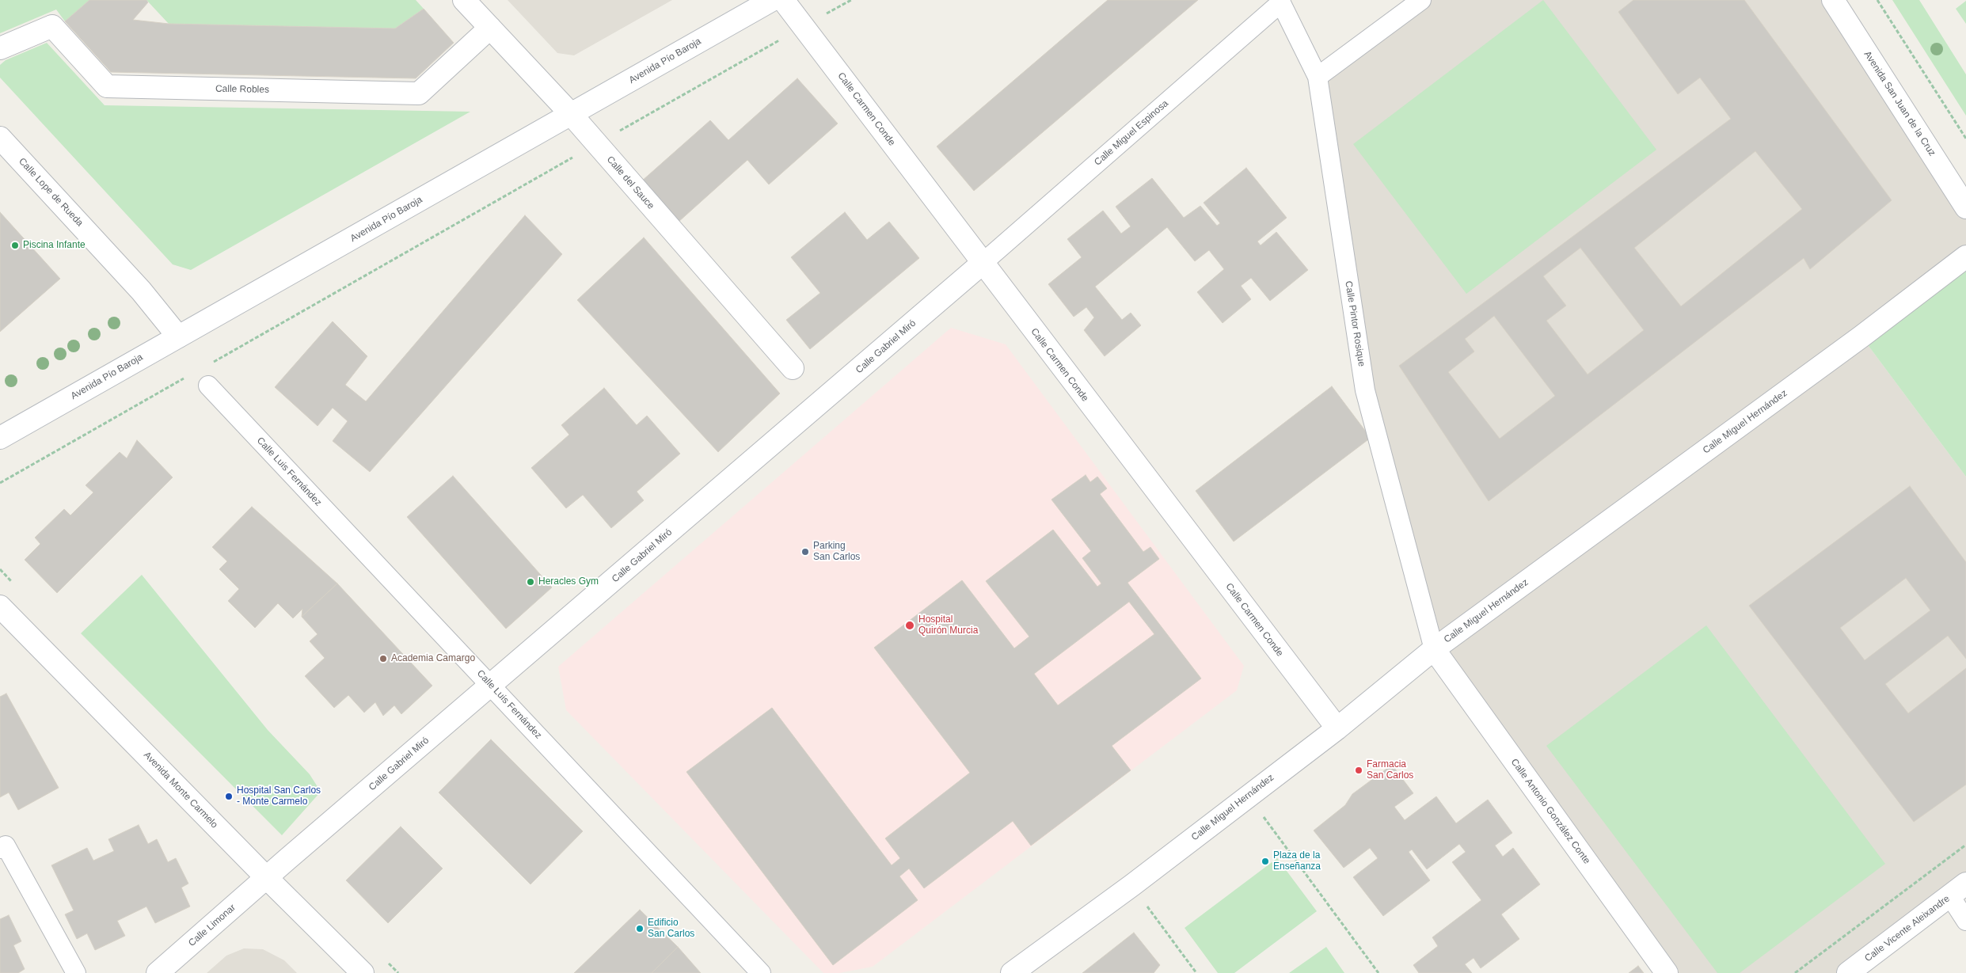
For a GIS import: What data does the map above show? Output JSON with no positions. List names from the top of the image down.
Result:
{
  "streets": {
    "street": [
      "Avenida Pío Baroja",
      "Calle Robles",
      "Avenida San Juan de la Cruz",
      "Calle Carmen Conde",
      "Calle Miguel Espinosa",
      "Calle del Sauce",
      "Calle Lope de Rueda",
      "Calle Pintor Rosique",
      "Calle Gabriel Miró",
      "Calle Miguel Hernández",
      "Calle Luis Fernández",
      "Avenida Monte Carmelo",
      "Calle Antonio González Conte",
      "Calle Limonar",
      "Calle Vicente Aleixandre"
    ]
  },
  "crossings": [
    ["Avenida Pío Baroja", "Calle del Sauce"],
    ["Avenida Pío Baroja", "Calle Lope de Rueda"],
    ["Calle Robles", "Calle del Sauce"],
    ["Calle Carmen Conde", "Calle Miguel Espinosa"],
    ["Calle Carmen Conde", "Calle Gabriel Miró"],
    ["Calle Carmen Conde", "Calle Miguel Hernández"],
    ["Calle Miguel Espinosa", "Calle Pintor Rosique"],
    ["Calle Miguel Espinosa", "Calle Gabriel Miró"],
    ["Calle Pintor Rosique", "Calle Miguel Hernández"],
    ["Calle Pintor Rosique", "Calle Antonio González Conte"],
    ["Calle Gabriel Miró", "Calle Luis Fernández"],
    ["Calle Gabriel Miró", "Avenida Monte Carmelo"],
    ["Calle Gabriel Miró", "Calle Limonar"],
    ["Calle Miguel Hernández", "Calle Antonio González Conte"],
    ["Avenida Monte Carmelo", "Calle Limonar"]
  ],
  "places": [
    "Piscina Infante",
    "Parking San Carlos",
    "Heracles Gym",
    "Hospital Quirón Murcia",
    "Academia Camargo",
    "Farmacia San Carlos",
    "Hospital San Carlos - Monte Carmelo",
    "Plaza de la Enseñanza",
    "Edificio San Carlos"
  ]
}
